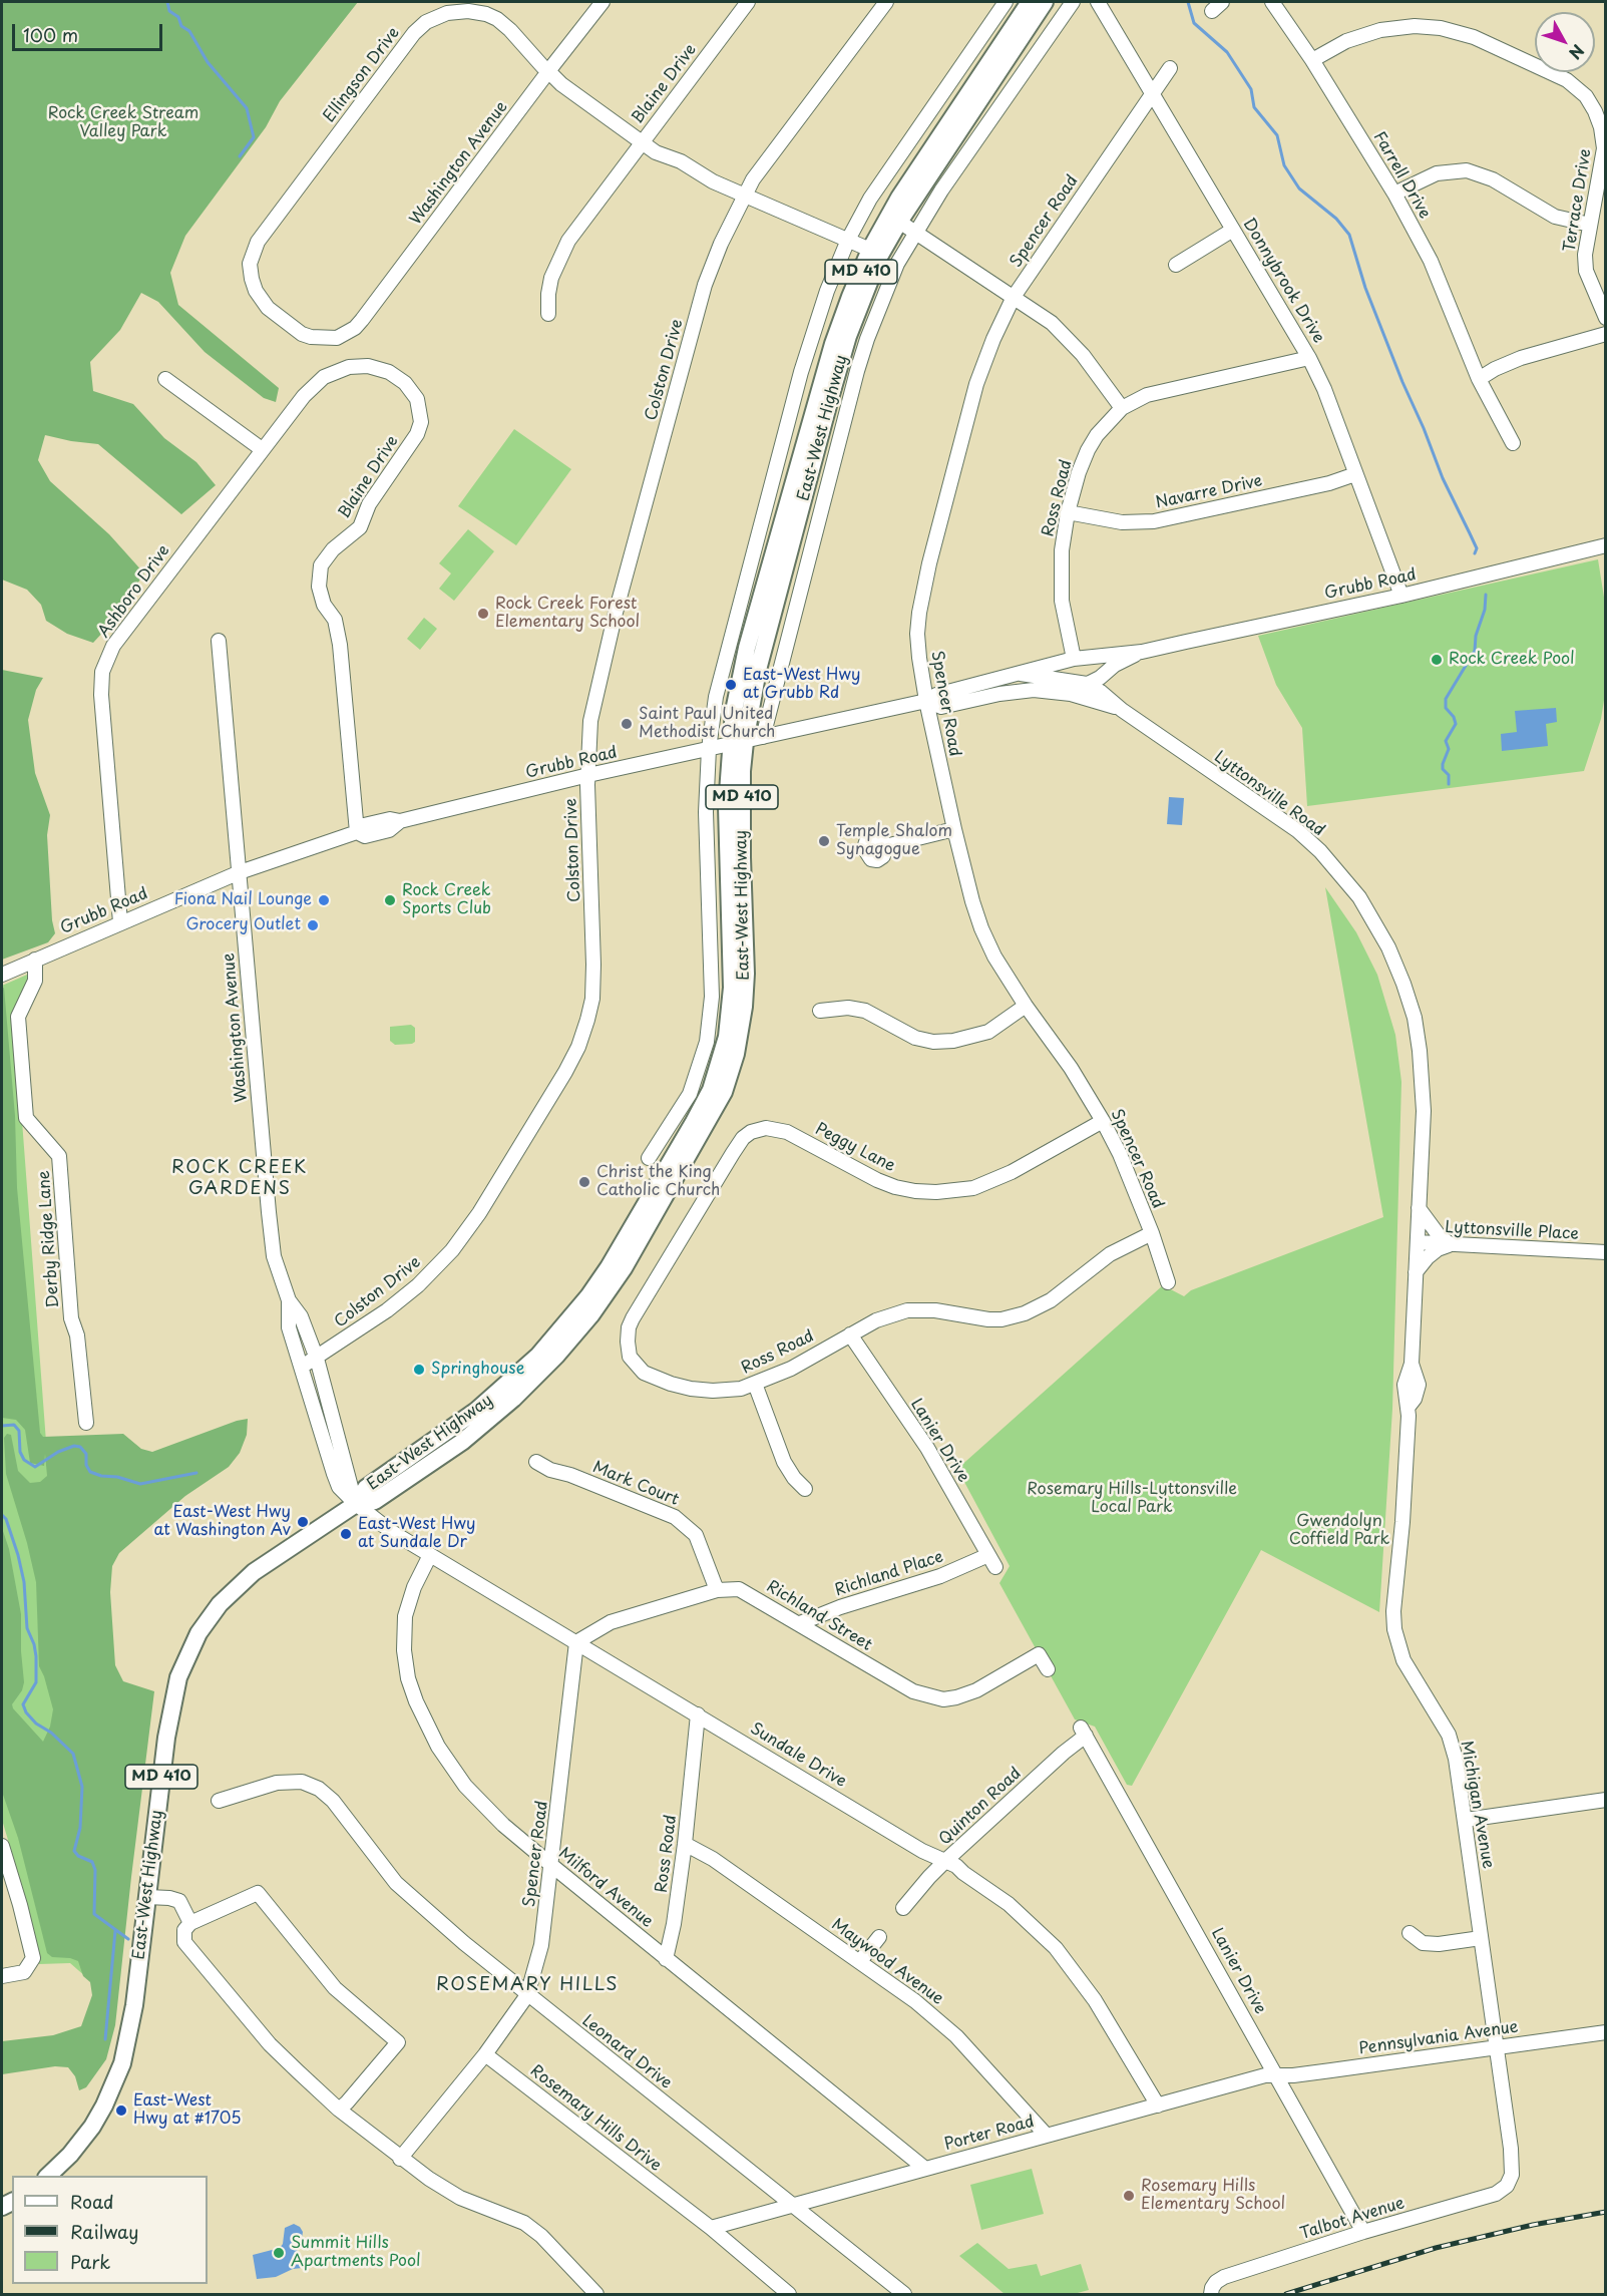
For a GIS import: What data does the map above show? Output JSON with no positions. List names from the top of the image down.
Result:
{
  "streets": {
    "main road": ["MD 410", "East-West Highway"],
    "street": [
      "Ellingson Drive",
      "Blaine Drive",
      "Washington Avenue",
      "Farrell Drive",
      "Terrace Drive",
      "Spencer Road",
      "Donnybrook Drive",
      "Colston Drive",
      "Navarre Drive",
      "Ross Road",
      "Grubb Road",
      "Ashboro Drive",
      "Lyttonsville Road",
      "Peggy Lane",
      "Lyttonsville Place",
      "Derby Ridge Lane",
      "Lanier Drive",
      "Mark Court",
      "Richland Place",
      "Richland Street",
      "Sundale Drive",
      "Michigan Avenue",
      "Quinton Road",
      "Milford Avenue",
      "Maywood Avenue",
      "Pennsylvania Avenue",
      "Leonard Drive",
      "Rosemary Hills Drive",
      "Porter Road",
      "Talbot Avenue"
    ]
  },
  "crossings": [
    ["Ellingson Drive", "Blaine Drive"],
    ["Ellingson Drive", "Washington Avenue"],
    ["Ellingson Drive", "Colston Drive"],
    ["Ellingson Drive", "East-West Highway"],
    ["Blaine Drive", "Grubb Road"],
    ["Blaine Drive", "Ashboro Drive"],
    ["Washington Avenue", "Colston Drive"],
    ["Washington Avenue", "East-West Highway"],
    ["Washington Avenue", "Grubb Road"],
    ["Washington Avenue", "Sundale Drive"],
    ["Farrell Drive", "Terrace Drive"],
    ["Spencer Road", "Donnybrook Drive"],
    ["Spencer Road", "Ross Road"],
    ["Spencer Road", "Grubb Road"],
    ["Spencer Road", "Peggy Lane"],
    ["Spencer Road", "Richland Street"],
    ["Spencer Road", "Sundale Drive"],
    ["Spencer Road", "Milford Avenue"],
    ["Spencer Road", "Leonard Drive"],
    ["Spencer Road", "Rosemary Hills Drive"],
    ["Donnybrook Drive", "Navarre Drive"],
    ["Donnybrook Drive", "Ross Road"],
    ["Donnybrook Drive", "Grubb Road"],
    ["Colston Drive", "Grubb Road"],
    ["East-West Highway", "Grubb Road"],
    ["East-West Highway", "Sundale Drive"],
    ["Navarre Drive", "Ross Road"],
    ["Ross Road", "Grubb Road"],
    ["Ross Road", "Peggy Lane"],
    ["Ross Road", "Lanier Drive"],
    ["Ross Road", "Sundale Drive"],
    ["Ross Road", "Milford Avenue"],
    ["Ross Road", "Maywood Avenue"],
    ["Grubb Road", "Ashboro Drive"],
    ["Grubb Road", "Lyttonsville Road"],
    ["Grubb Road", "Derby Ridge Lane"],
    ["Lyttonsville Road", "Lyttonsville Place"],
    ["Lyttonsville Road", "Michigan Avenue"],
    ["Lyttonsville Place", "Michigan Avenue"],
    ["Lanier Drive", "Richland Place"],
    ["Lanier Drive", "Quinton Road"],
    ["Lanier Drive", "Pennsylvania Avenue"],
    ["Lanier Drive", "Porter Road"],
    ["Lanier Drive", "Talbot Avenue"],
    ["Mark Court", "Richland Street"],
    ["Richland Place", "Richland Street"],
    ["Richland Street", "Sundale Drive"],
    ["Sundale Drive", "Quinton Road"],
    ["Sundale Drive", "Milford Avenue"],
    ["Sundale Drive", "Porter Road"],
    ["Michigan Avenue", "Pennsylvania Avenue"],
    ["Michigan Avenue", "Talbot Avenue"],
    ["Milford Avenue", "Porter Road"],
    ["Maywood Avenue", "Porter Road"],
    ["Pennsylvania Avenue", "Porter Road"],
    ["Leonard Drive", "Porter Road"],
    ["Rosemary Hills Drive", "Porter Road"]
  ],
  "districts": ["ROCK CREEK GARDENS", "ROSEMARY HILLS"],
  "parks": ["Rock Creek Stream Valley Park", "Rosemary Hills-Lyttonsville Local Park", "Gwendolyn Coffield Park"],
  "places": [
    "Rock Creek Forest Elementary School",
    "Rock Creek Pool",
    "East-West Hwy at Grubb Rd",
    "Saint Paul United Methodist Church",
    "Temple Shalom Synagogue",
    "Fiona Nail Lounge",
    "Rock Creek Sports Club",
    "Grocery Outlet",
    "Christ the King Catholic Church",
    "Springhouse",
    "East-West Hwy at Washington Av",
    "East-West Hwy at Sundale Dr",
    "East-West Hwy at #1705",
    "Rosemary Hills Elementary School",
    "Summit Hills Apartments Pool"
  ],
  "legend": ["Road", "Railway", "Park"],
  "scale_bar": "100 m",
  "north": "bottom right"
}
